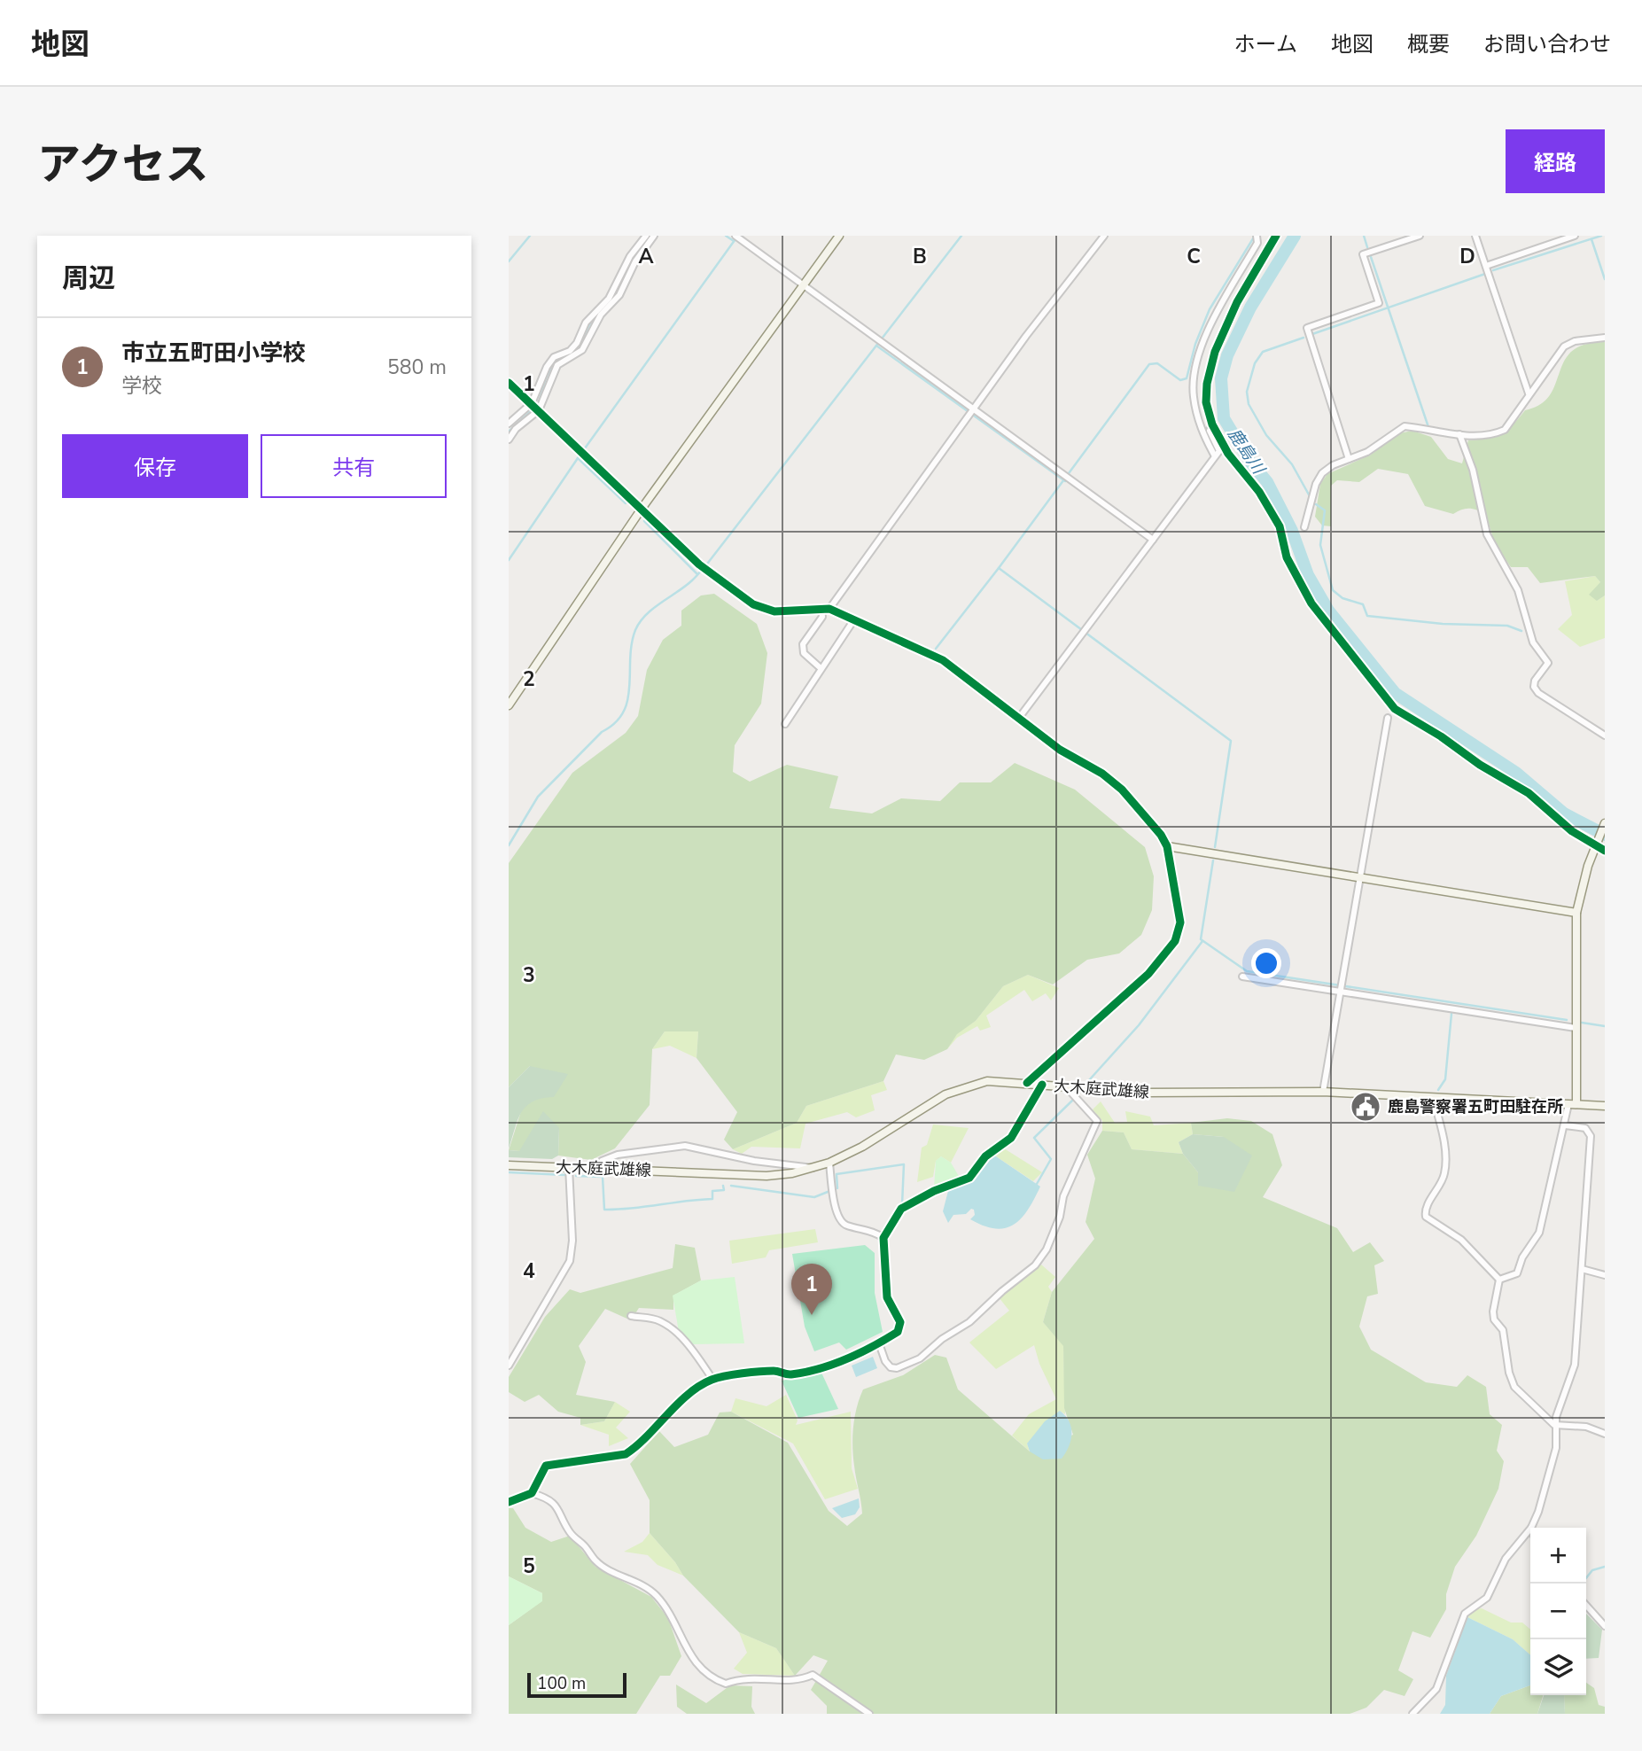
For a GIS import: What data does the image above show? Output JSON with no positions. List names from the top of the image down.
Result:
{
  "streets": {
    "street": ["大木庭武雄線"]
  },
  "water": ["鹿島川"],
  "places": {
    "public building": ["鹿島警察署五町田駐在所"]
  },
  "scale_bar": "100 m",
  "page": {
    "header": "地図",
    "nav": [
      "ホーム",
      "地図",
      "概要",
      "お問い合わせ"
    ],
    "title": "アクセス",
    "buttons": [
      "経路",
      ["保存", "共有"]
    ],
    "heading": "周辺",
    "list": [
      {
        "mark": "1",
        "name": "市立五町田小学校",
        "note": "学校",
        "value": "580 m"
      }
    ],
    "pins": "1",
    "map_buttons": ["+", "−"],
    "scale": "100 m"
  },
  "grid": {
    "columns": [
      "A",
      "B",
      "C",
      "D"
    ],
    "rows": [
      "1",
      "2",
      "3",
      "4",
      "5"
    ]
  }
}
